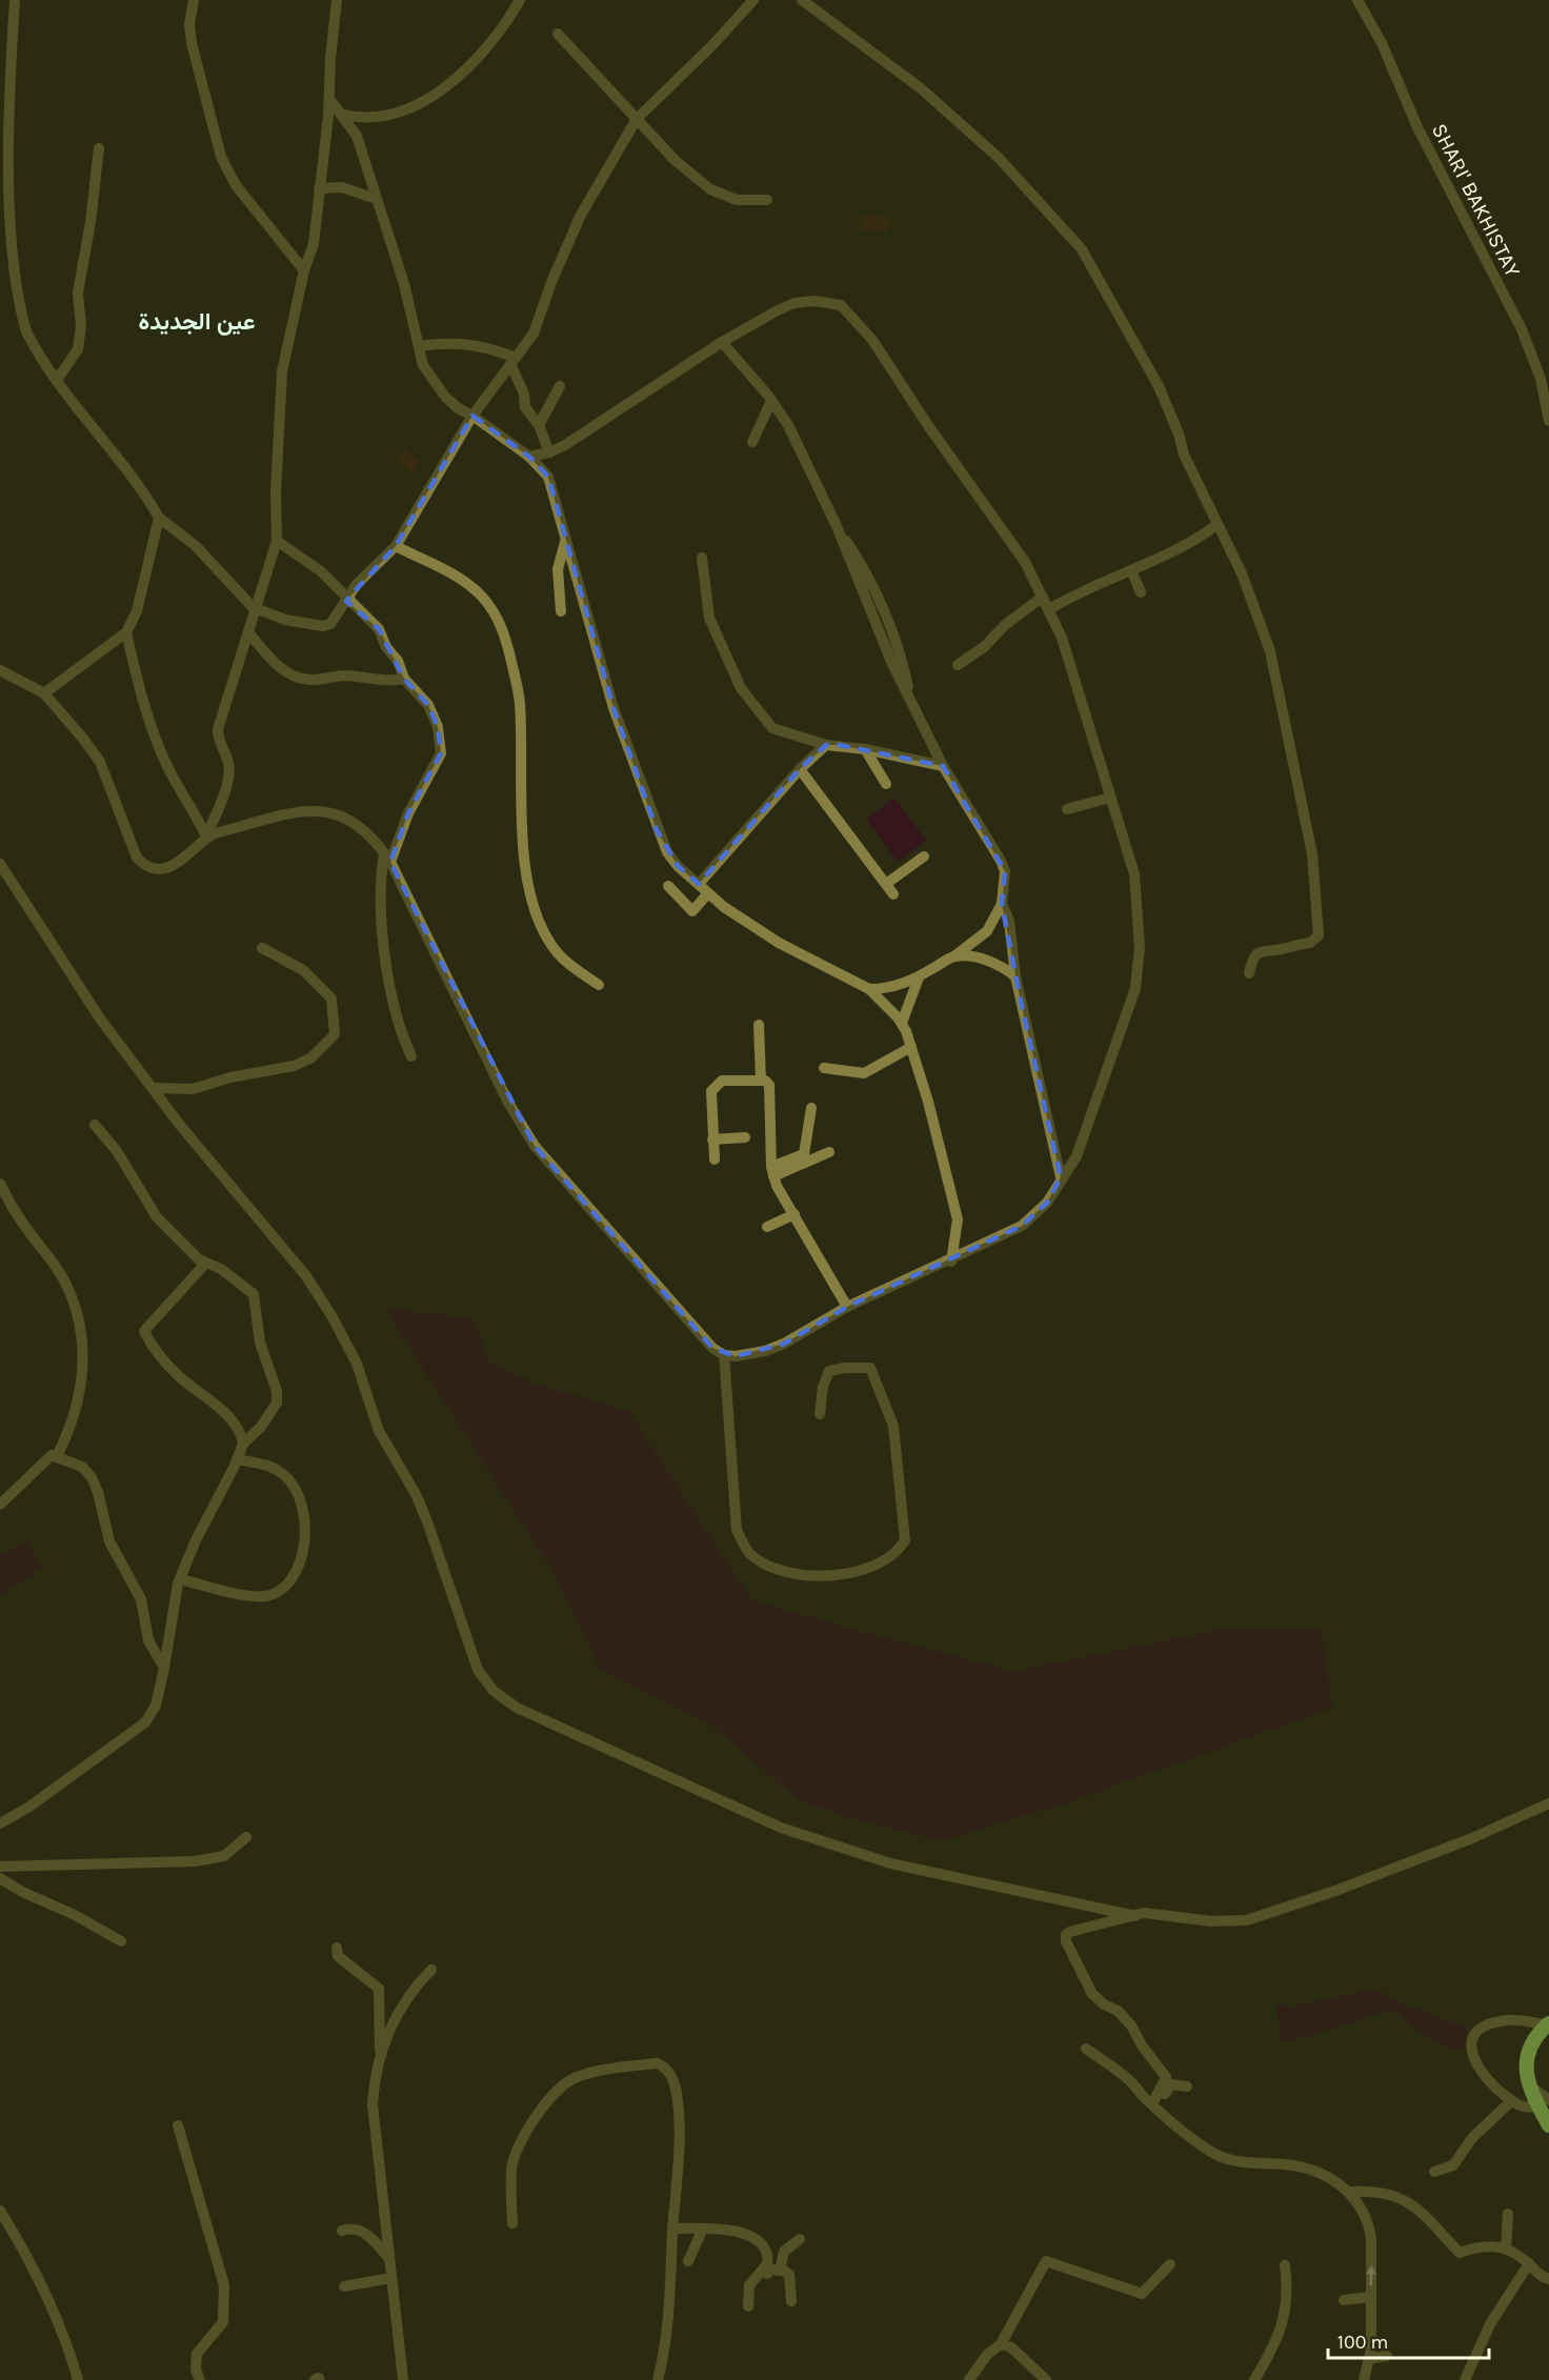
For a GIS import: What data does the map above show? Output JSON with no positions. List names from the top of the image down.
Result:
{
  "streets": {
    "street": ["SHARI' BAKHISTAY"]
  },
  "districts": ["عين الجديدة"],
  "scale_bar": "100 m"
}
